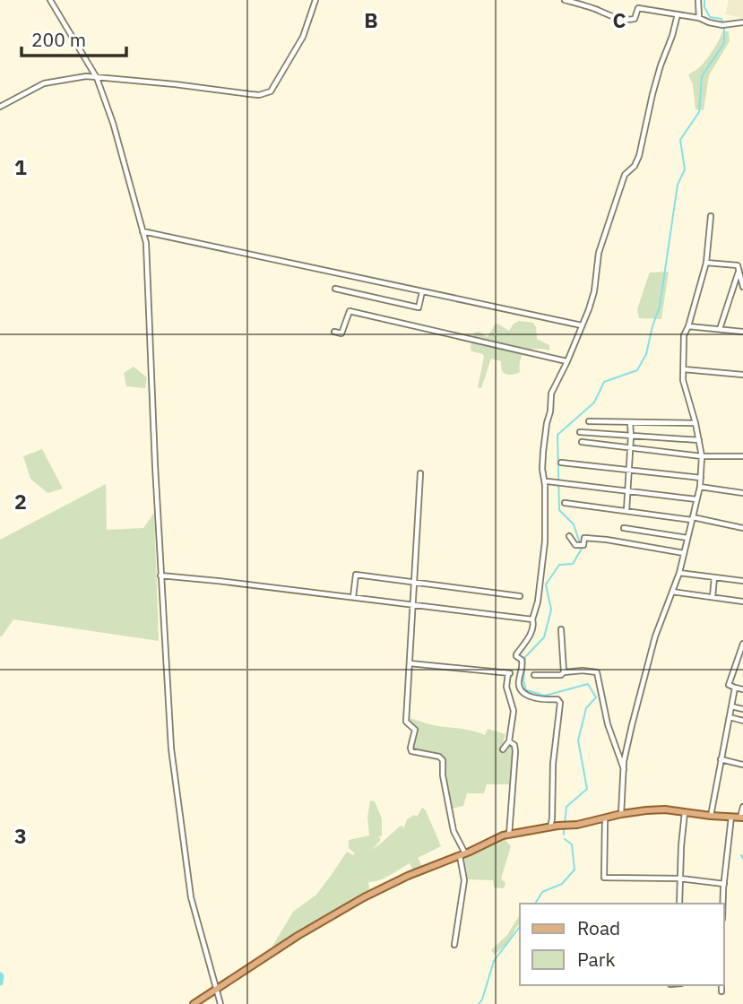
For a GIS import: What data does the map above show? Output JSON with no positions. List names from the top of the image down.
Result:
{
  "legend": ["Road", "Park"],
  "scale_bar": "200 m",
  "grid": {
    "columns": ["B", "C"],
    "rows": ["1", "2", "3"]
  }
}
